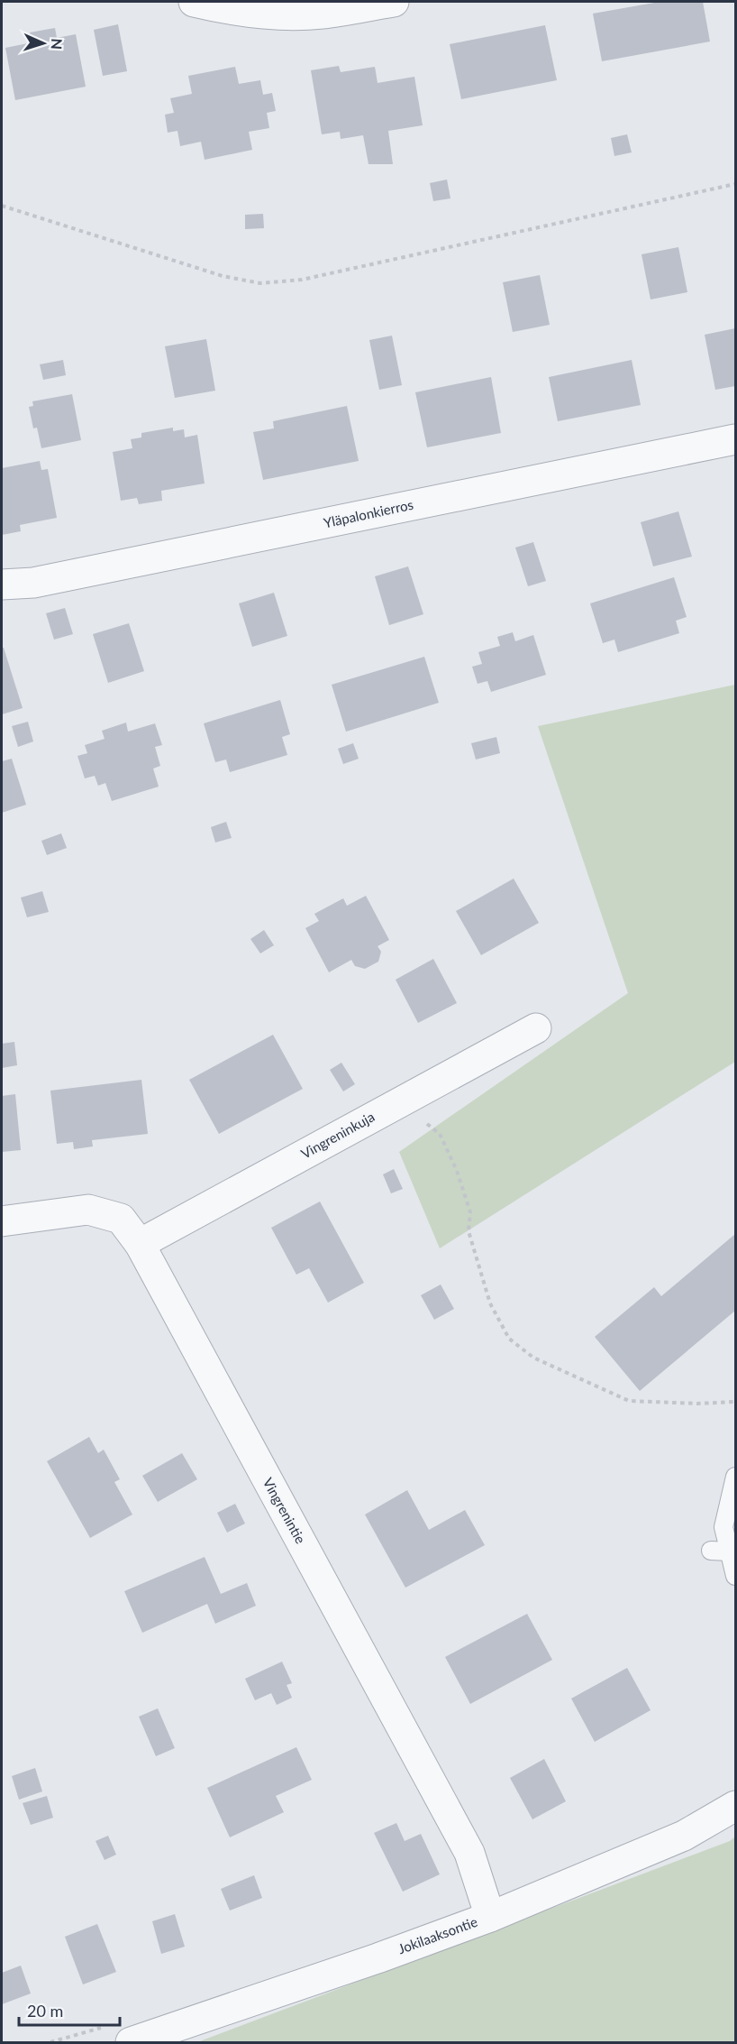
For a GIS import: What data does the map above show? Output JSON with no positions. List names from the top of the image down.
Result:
{
  "streets": {
    "street": [
      "Yläpalonkierros",
      "Vingreninkuja",
      "Vingrenintie",
      "Jokilaaksontie"
    ]
  },
  "crossings": [
    ["Vingreninkuja", "Vingrenintie"],
    ["Vingrenintie", "Jokilaaksontie"]
  ],
  "scale_bar": "20 m",
  "north": "right"
}
